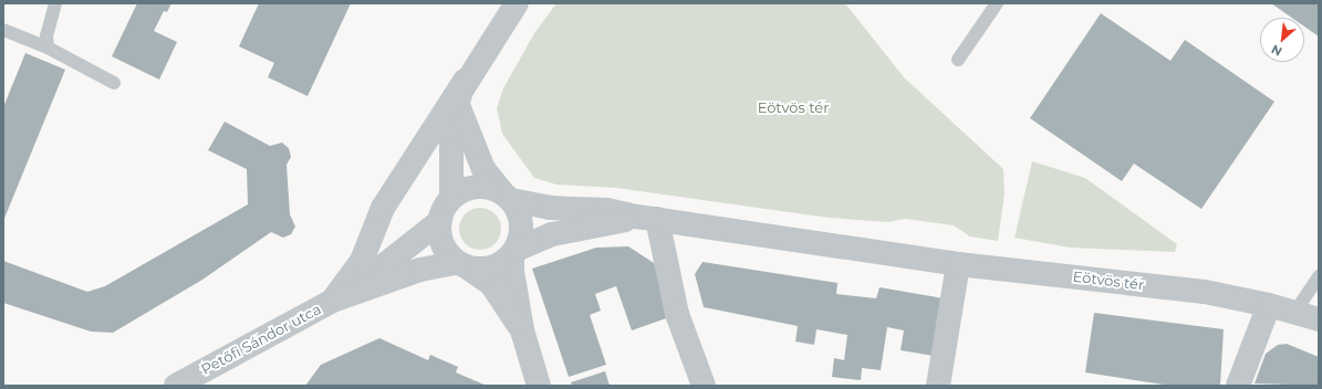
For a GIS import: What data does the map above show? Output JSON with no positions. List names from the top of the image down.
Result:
{
  "streets": {
    "street": ["Eötvös tér", "Petőfi Sándor utca"]
  },
  "crossings": [
    ["Eötvös tér", "Petőfi Sándor utca"]
  ],
  "parks": ["Eötvös tér"],
  "north": "bottom left"
}
